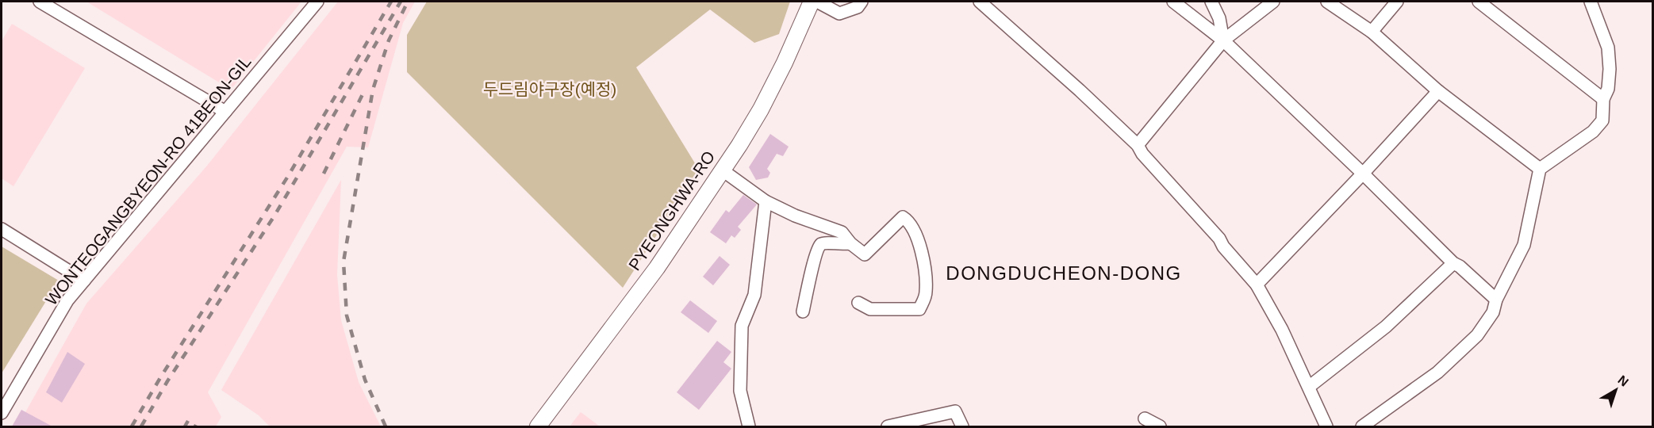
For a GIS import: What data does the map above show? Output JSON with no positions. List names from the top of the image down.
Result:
{
  "streets": {
    "main road": ["PYEONGHWA-RO"],
    "street": ["WONTEOGANGBYEON-RO 41BEON-GIL"]
  },
  "districts": ["DONGDUCHEON-DONG"],
  "parks": ["두드림야구장(예정)"],
  "north": "top right"
}
